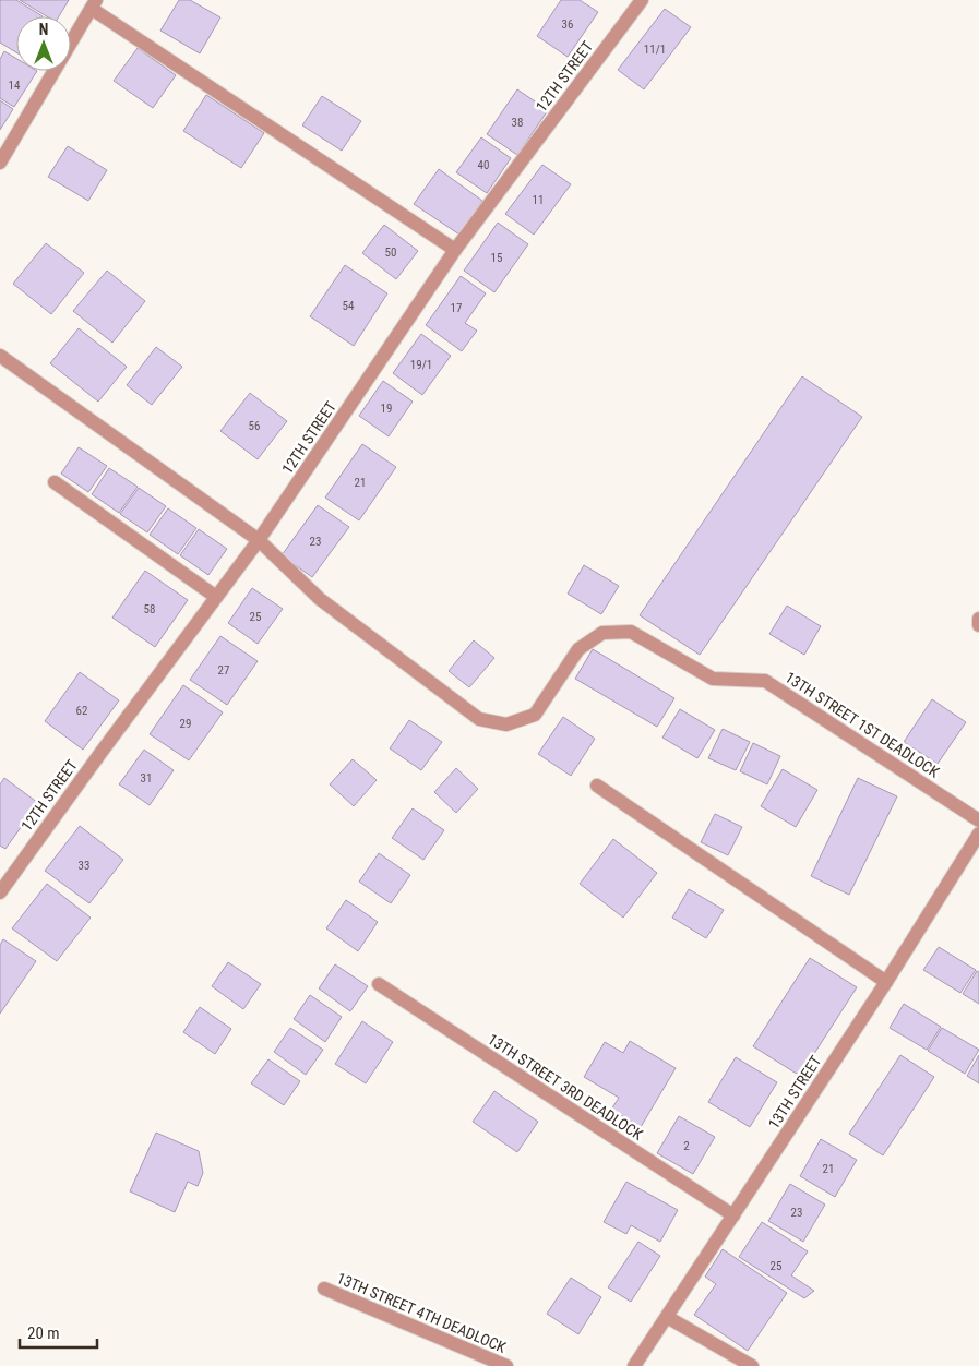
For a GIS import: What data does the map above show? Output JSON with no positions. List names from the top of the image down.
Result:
{
  "streets": {
    "street": [
      "12TH STREET",
      "13TH STREET 1ST DEADLOCK",
      "13TH STREET 3RD DEADLOCK",
      "13TH STREET",
      "13TH STREET 4TH DEADLOCK"
    ]
  },
  "crossings": [
    ["12TH STREET", "13TH STREET 1ST DEADLOCK"],
    ["13TH STREET 3RD DEADLOCK", "13TH STREET"]
  ],
  "house_numbers": [
    "36",
    "11/1",
    "14",
    "38",
    "40",
    "11",
    "50",
    "15",
    "54",
    "17",
    "19/1",
    "19",
    "56",
    "21",
    "23",
    "58",
    "25",
    "27",
    "62",
    "29",
    "31",
    "33",
    "2",
    "21",
    "23",
    "25"
  ],
  "scale_bar": "20 m",
  "north": "top"
}
